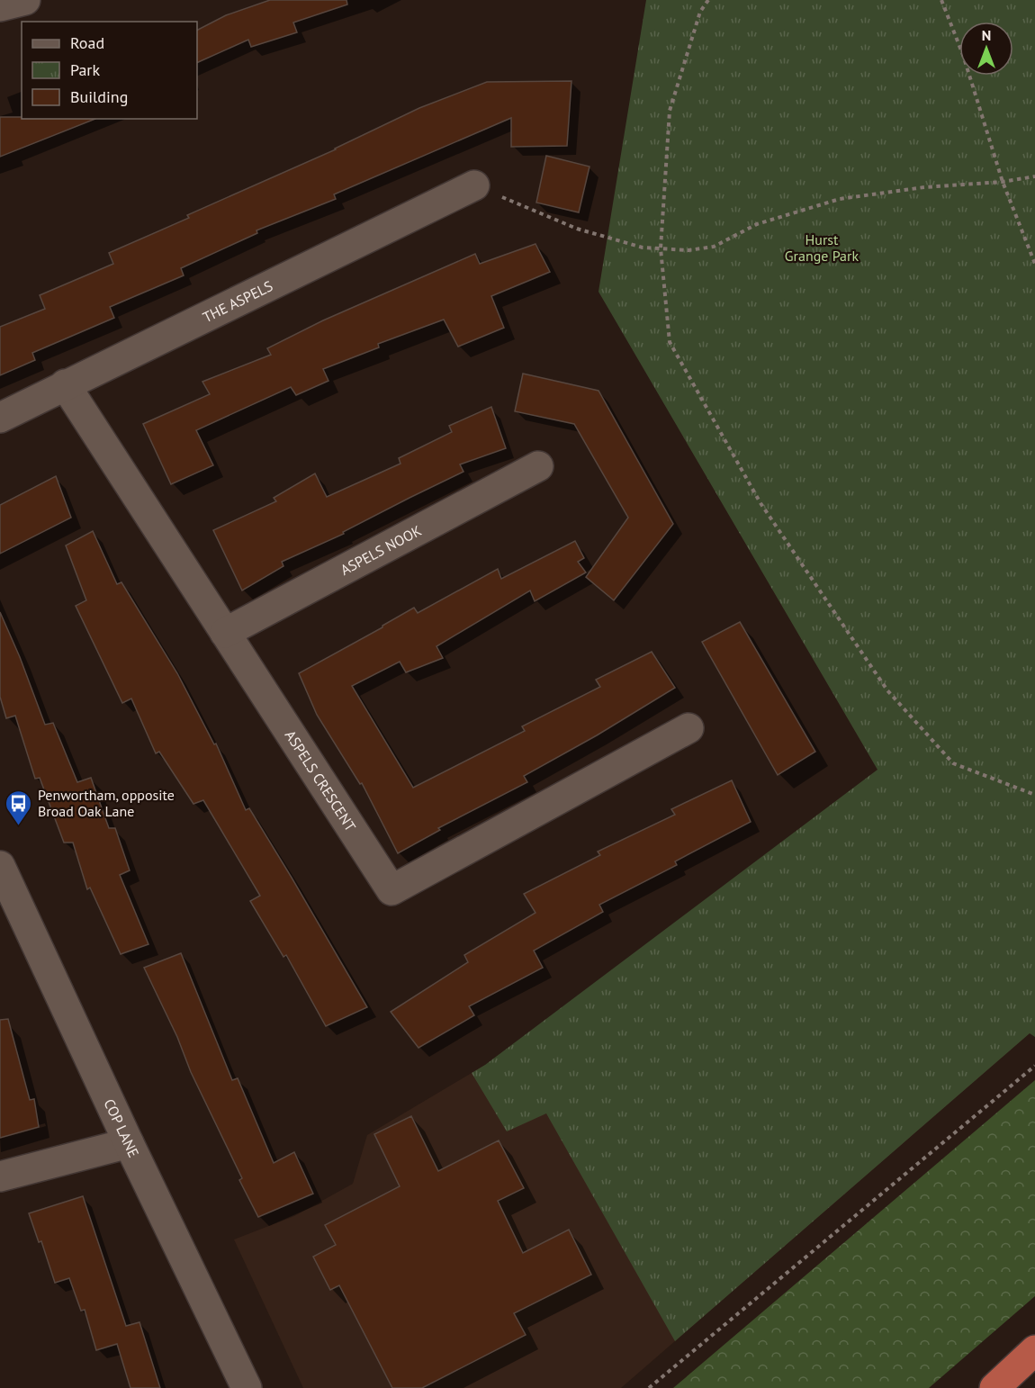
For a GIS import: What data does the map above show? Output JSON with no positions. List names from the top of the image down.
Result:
{
  "streets": {
    "street": [
      "THE ASPELS",
      "ASPELS NOOK",
      "ASPELS CRESCENT",
      "COP LANE"
    ]
  },
  "crossings": [
    ["THE ASPELS", "ASPELS CRESCENT"],
    ["ASPELS NOOK", "ASPELS CRESCENT"]
  ],
  "parks": ["Hurst Grange Park"],
  "places": {
    "bus stop": ["Penwortham, opposite Broad Oak Lane"]
  },
  "legend": ["Road", "Park", "Building"],
  "north": "top"
}
